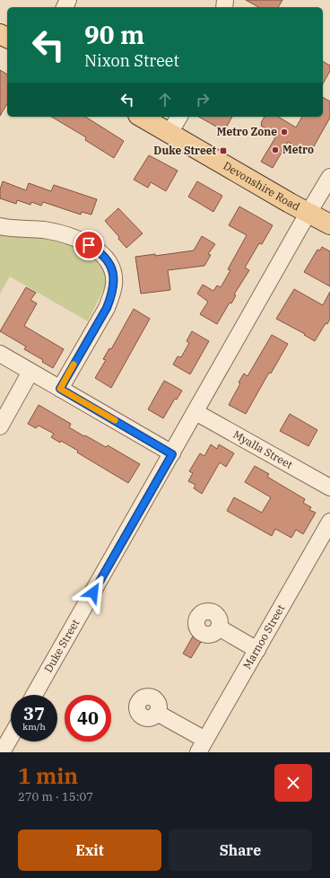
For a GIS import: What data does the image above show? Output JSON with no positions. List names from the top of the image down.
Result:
{
  "streets": {
    "main road": ["Devonshire Road"],
    "street": ["Myalla Street", "Marnoo Street", "Duke Street"]
  },
  "crossings": [
    ["Devonshire Road", "Duke Street"],
    ["Myalla Street", "Duke Street"]
  ],
  "places": {
    "other": ["Metro Zone", "Metro"],
    "transit": ["Duke Street"]
  },
  "page": {
    "turn": ["90 m", "Nixon Street"],
    "speed": "37 km/h",
    "limit": "40",
    "heading": ["1 min", "270 m · 15:07"],
    "buttons": ["Exit", "Share"]
  }
}
